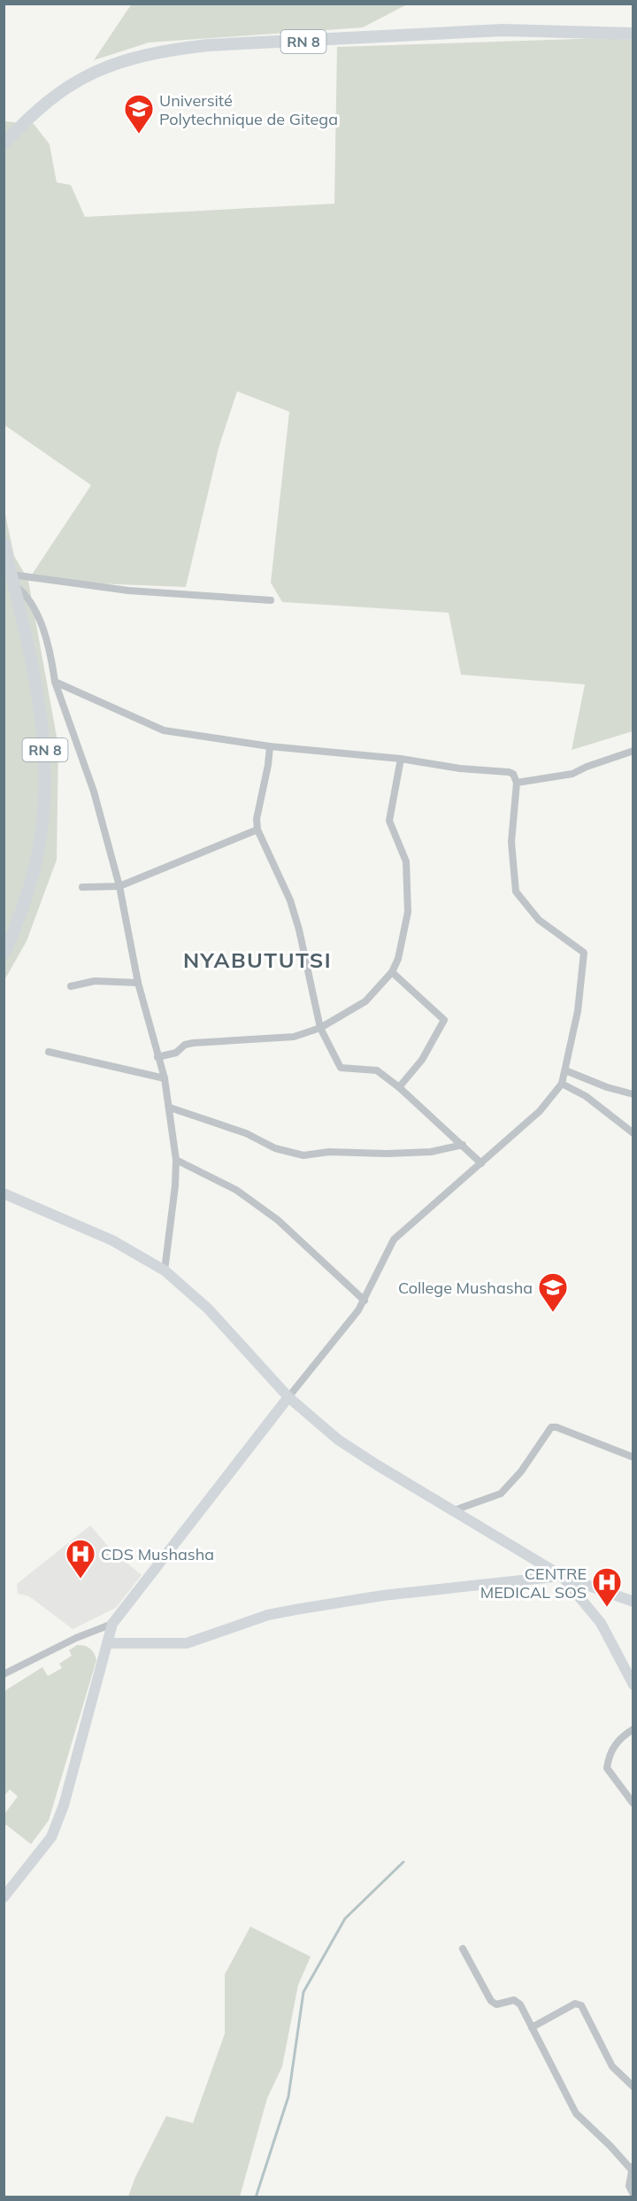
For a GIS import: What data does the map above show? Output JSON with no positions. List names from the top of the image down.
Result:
{
  "streets": {
    "main road": ["RN 8"]
  },
  "districts": ["NYABUTUTSI"],
  "places": {
    "school or university": ["Université Polytechnique de Gitega", "College Mushasha"],
    "hospital": ["CDS Mushasha", "CENTRE MEDICAL SOS"]
  }
}
